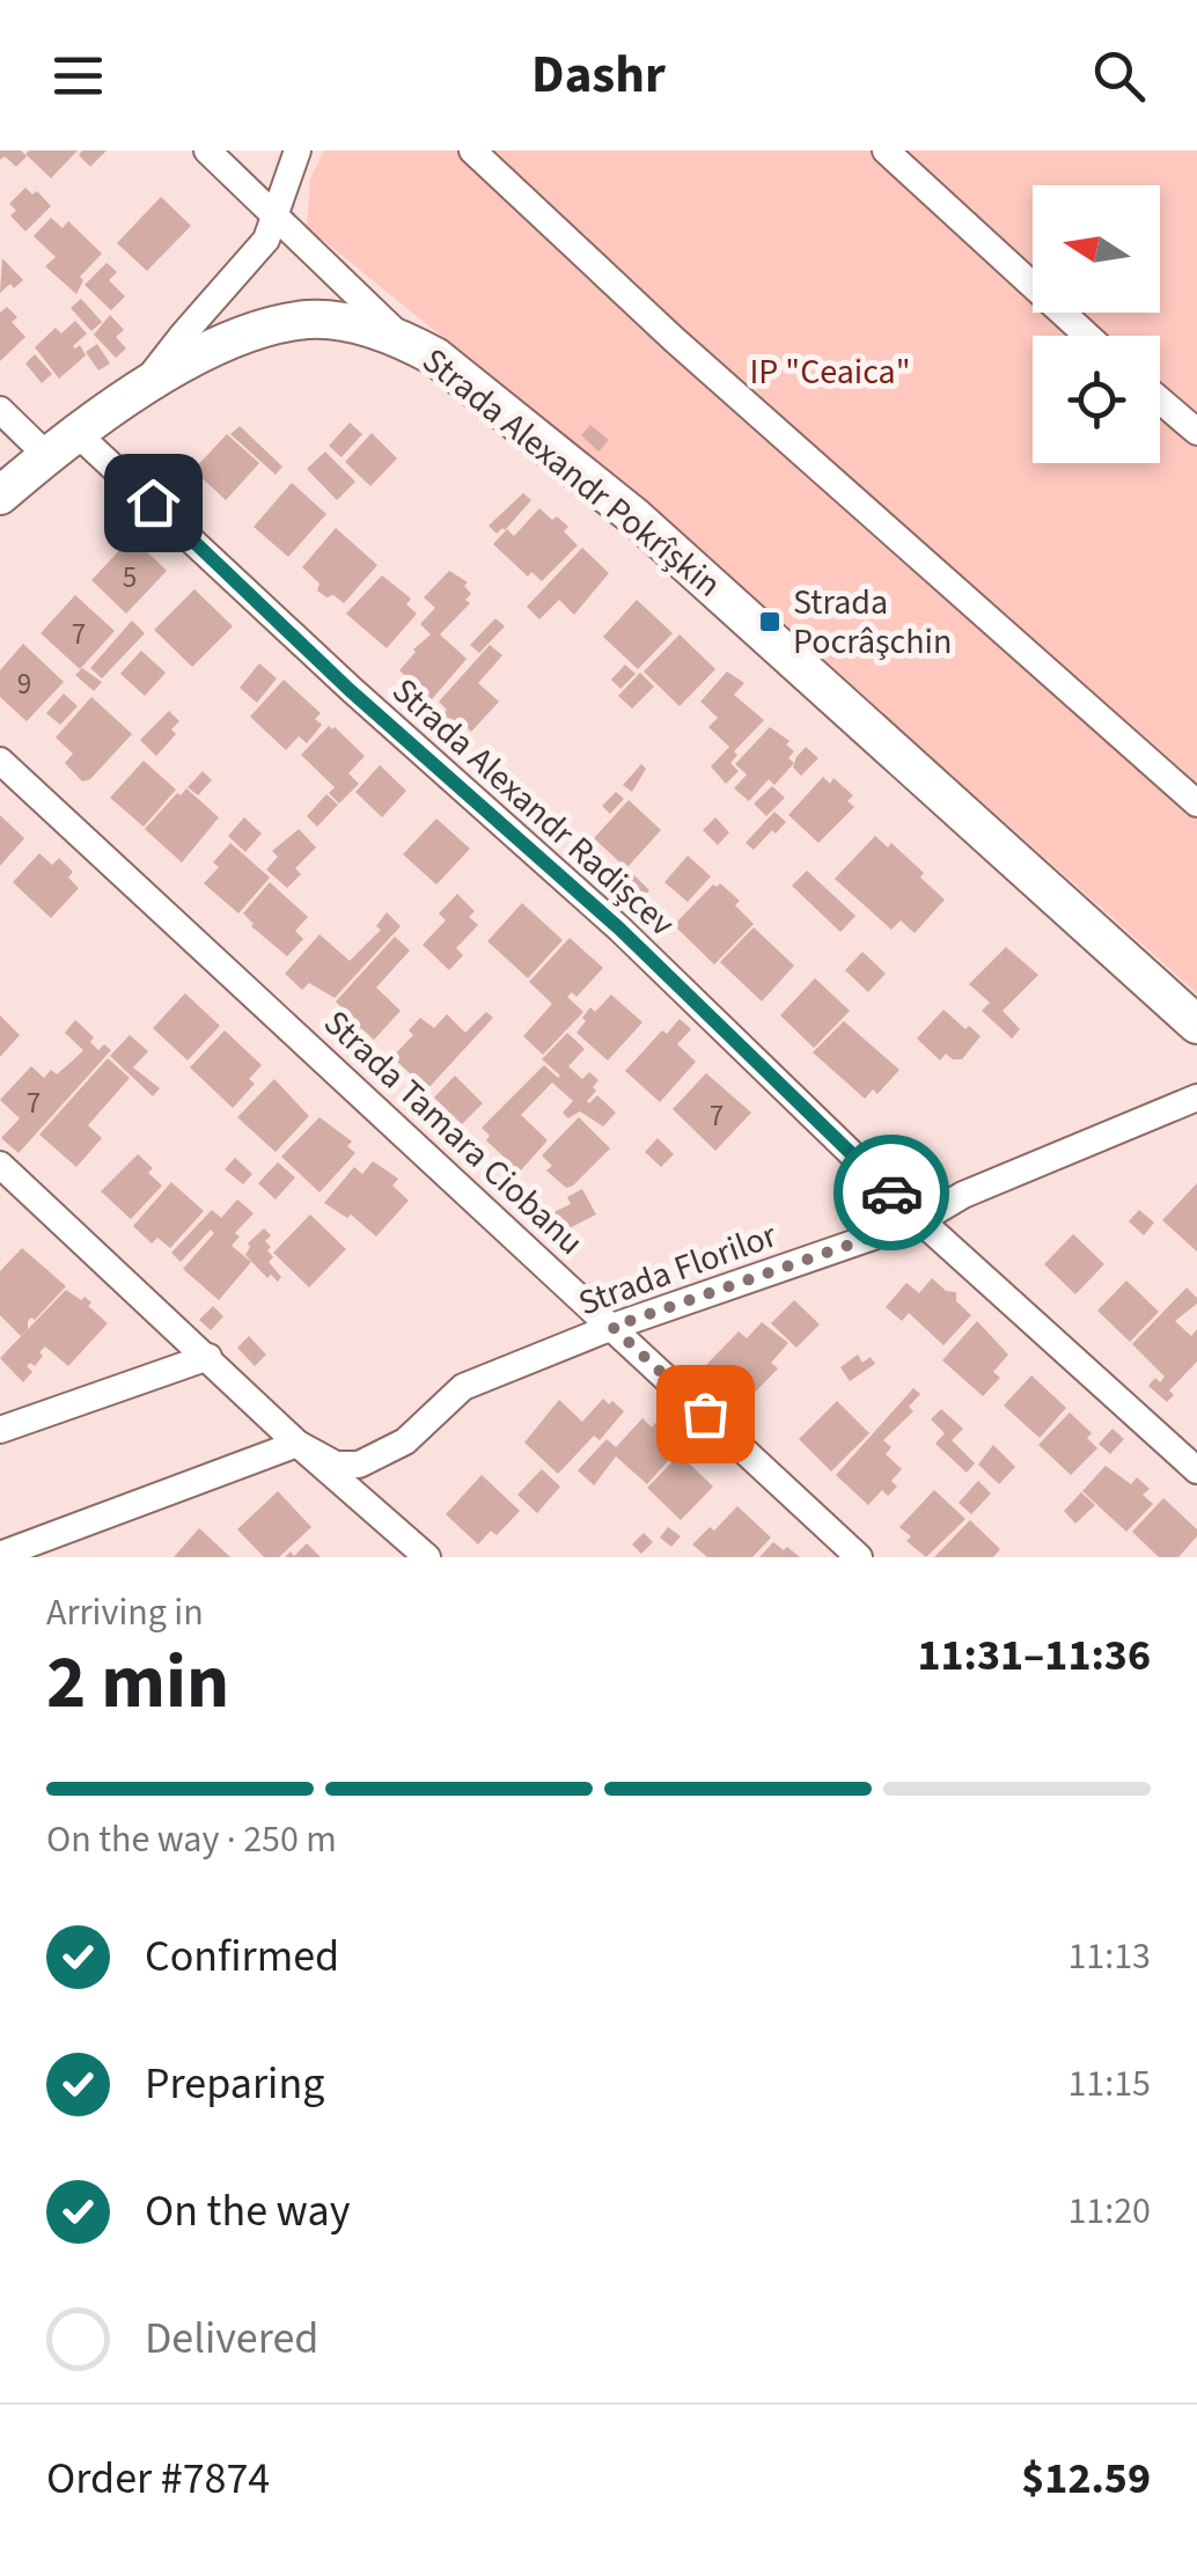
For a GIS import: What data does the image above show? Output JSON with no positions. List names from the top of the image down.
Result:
{
  "streets": {
    "street": [
      "Strada Alexandr Pokrîșkin",
      "Strada Alexandr Radișcev",
      "Strada Tamara Ciobanu",
      "Strada Florilor"
    ]
  },
  "crossings": [
    ["Strada Alexandr Radișcev", "Strada Florilor"],
    ["Strada Tamara Ciobanu", "Strada Florilor"]
  ],
  "parks": ["IP \"Ceaica\""],
  "places": {
    "transit": ["Strada Pocrâşchin"]
  },
  "house_numbers": [
    "5",
    "7",
    "9",
    "7",
    "7"
  ],
  "north": "left",
  "page": {
    "header": "Dashr",
    "heading": ["2 min", "Arriving in", "11:31–11:36"],
    "panel": ["Order #7874", "$12.59"],
    "bar": "On the way · 250 m",
    "list": [
      ["Confirmed", "11:13"],
      ["Preparing", "11:15"],
      ["On the way", "11:20"],
      "Delivered"
    ]
  }
}
